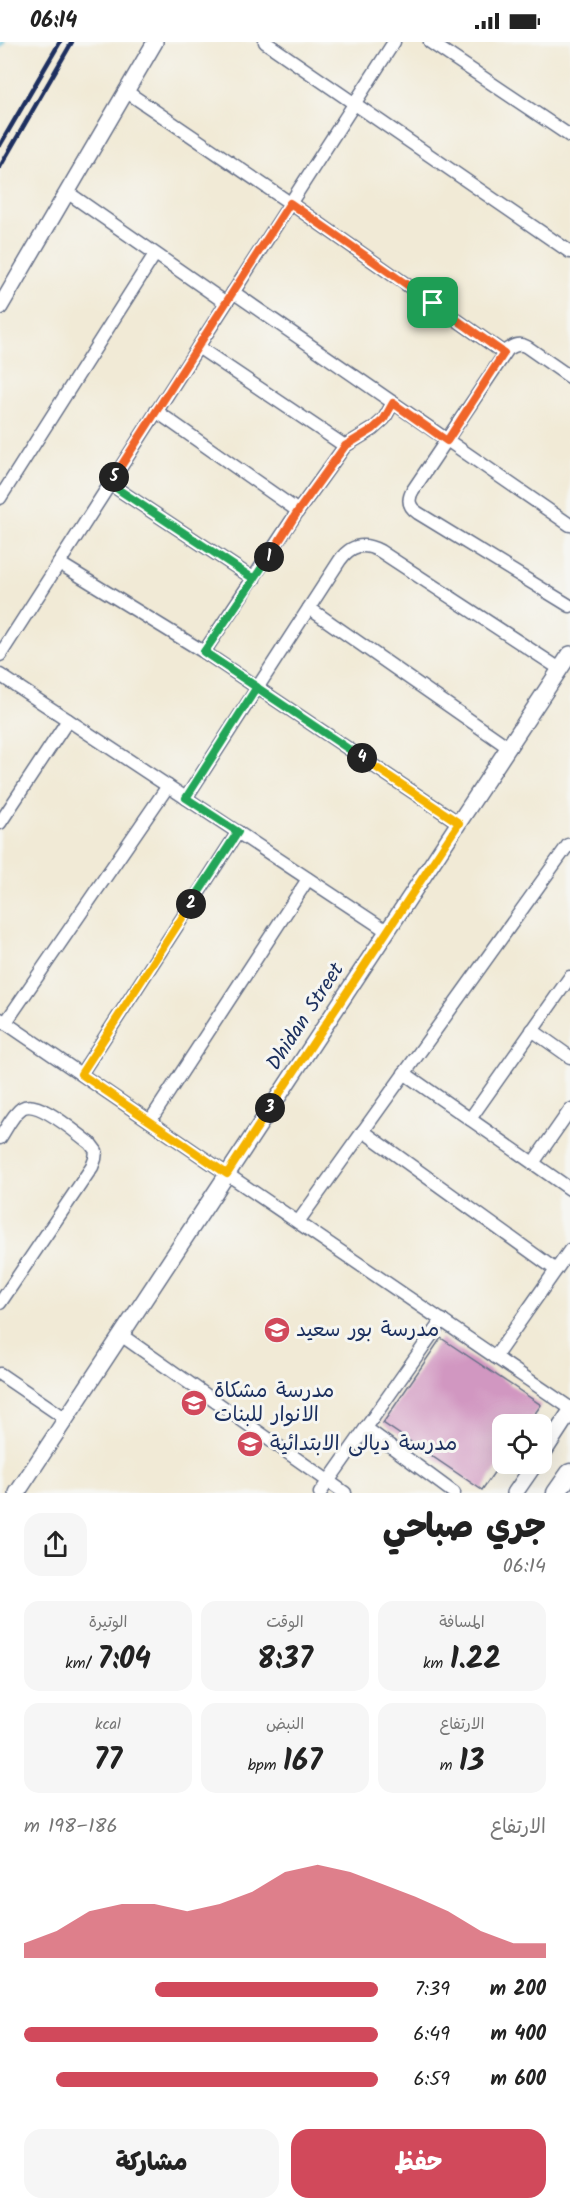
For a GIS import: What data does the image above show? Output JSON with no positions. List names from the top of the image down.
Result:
{
  "streets": {
    "street": ["Dhidan Street"]
  },
  "places": {
    "school or university": ["مدرسة بور سعيد", "مدرسة مشكاة الانوار للبنات", "مدرسة ديالى الابتدائية"]
  },
  "page": {
    "status": "06:14",
    "pins": [
      "5",
      "1",
      "4",
      "2",
      "3"
    ],
    "heading": ["جري صباحي", "06:14"],
    "stats": [
      ["المسافة", "1.22 km"],
      ["الوقت", "8:37"],
      ["الوتيرة", "7:04 /km"],
      ["الارتفاع", "13 m"],
      ["النبض", "167 bpm"],
      ["kcal", "77"]
    ],
    "chart": ["الارتفاع", "186–198 m"],
    "list": [
      {
        "name": "200 m",
        "note": "7:39"
      },
      {
        "name": "400 m",
        "note": "6:49"
      },
      {
        "name": "600 m",
        "note": "6:59"
      }
    ],
    "buttons": ["حفظ", "مشاركة"]
  }
}
